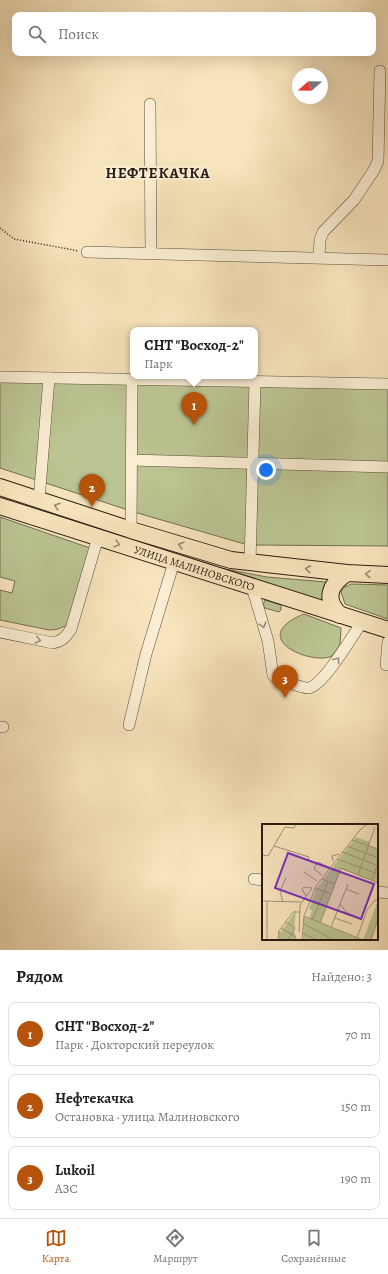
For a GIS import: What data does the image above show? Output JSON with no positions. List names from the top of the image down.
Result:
{
  "streets": {
    "highway": ["УЛИЦА МАЛИНОВСКОГО"]
  },
  "districts": ["НЕФТЕКАЧКА"],
  "north": "left",
  "page": {
    "search": "Поиск",
    "popup": ["СНТ \"Восход-2\"", "Парк"],
    "pins": ["1", "2", "3"],
    "heading": ["Рядом", "Найдено: 3"],
    "list": [
      {
        "mark": "1",
        "name": "СНТ \"Восход-2\"",
        "note": "Парк · Докторский переулок",
        "value": "70 m"
      },
      {
        "mark": "2",
        "name": "Нефтекачка",
        "note": "Остановка · улица Малиновского",
        "value": "150 m"
      },
      {
        "mark": "3",
        "name": "Lukoil",
        "note": "АЗС",
        "value": "190 m"
      }
    ],
    "nav": ["Карта", "Маршрут", "Сохранённые"]
  }
}
